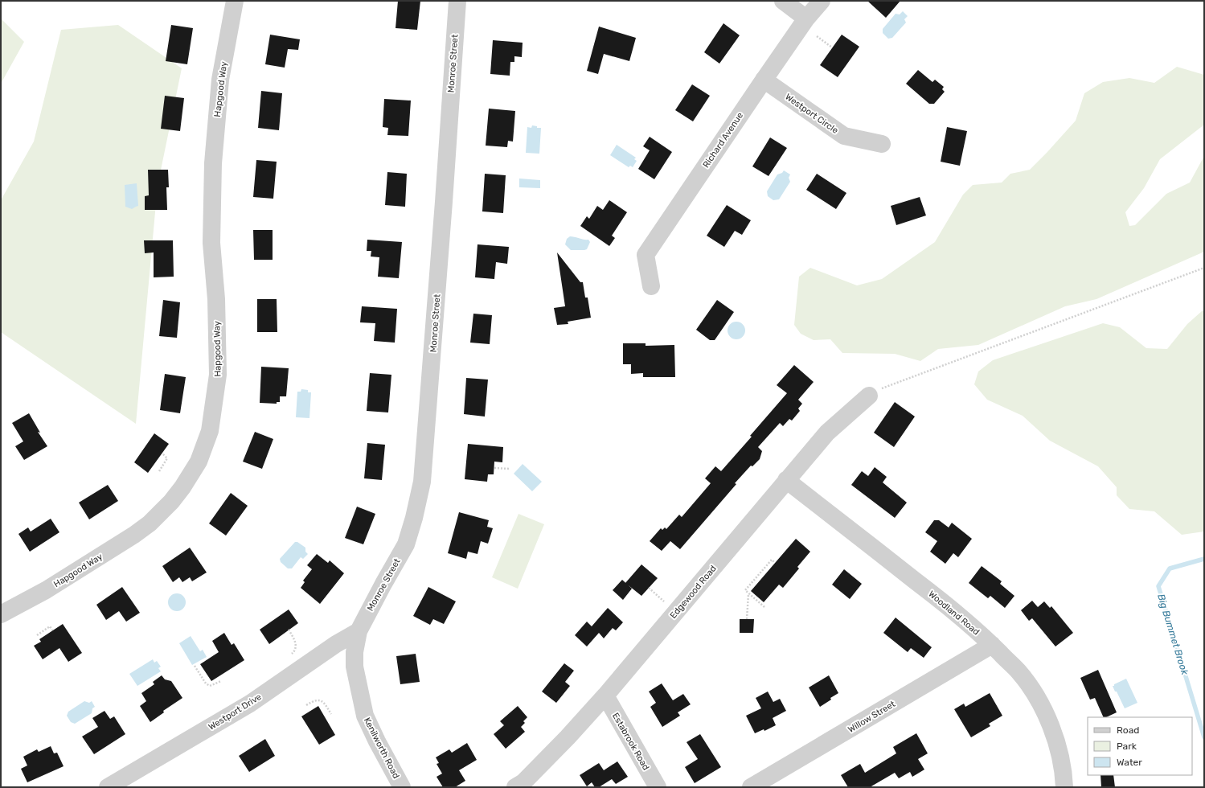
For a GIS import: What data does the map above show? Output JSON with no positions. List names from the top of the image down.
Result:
{
  "streets": {
    "street": [
      "Monroe Street",
      "Hapgood Way",
      "Westport Circle",
      "Richard Avenue",
      "Edgewood Road",
      "Woodland Road",
      "Westport Drive",
      "Willow Street",
      "Estabrook Road",
      "Kenilworth Road"
    ]
  },
  "crossings": [
    ["Monroe Street", "Westport Drive"],
    ["Monroe Street", "Kenilworth Road"],
    ["Westport Circle", "Richard Avenue"],
    ["Edgewood Road", "Woodland Road"],
    ["Edgewood Road", "Estabrook Road"],
    ["Woodland Road", "Willow Street"],
    ["Westport Drive", "Kenilworth Road"]
  ],
  "water": ["Big Bummet Brook"],
  "legend": ["Road", "Park", "Water"]
}
